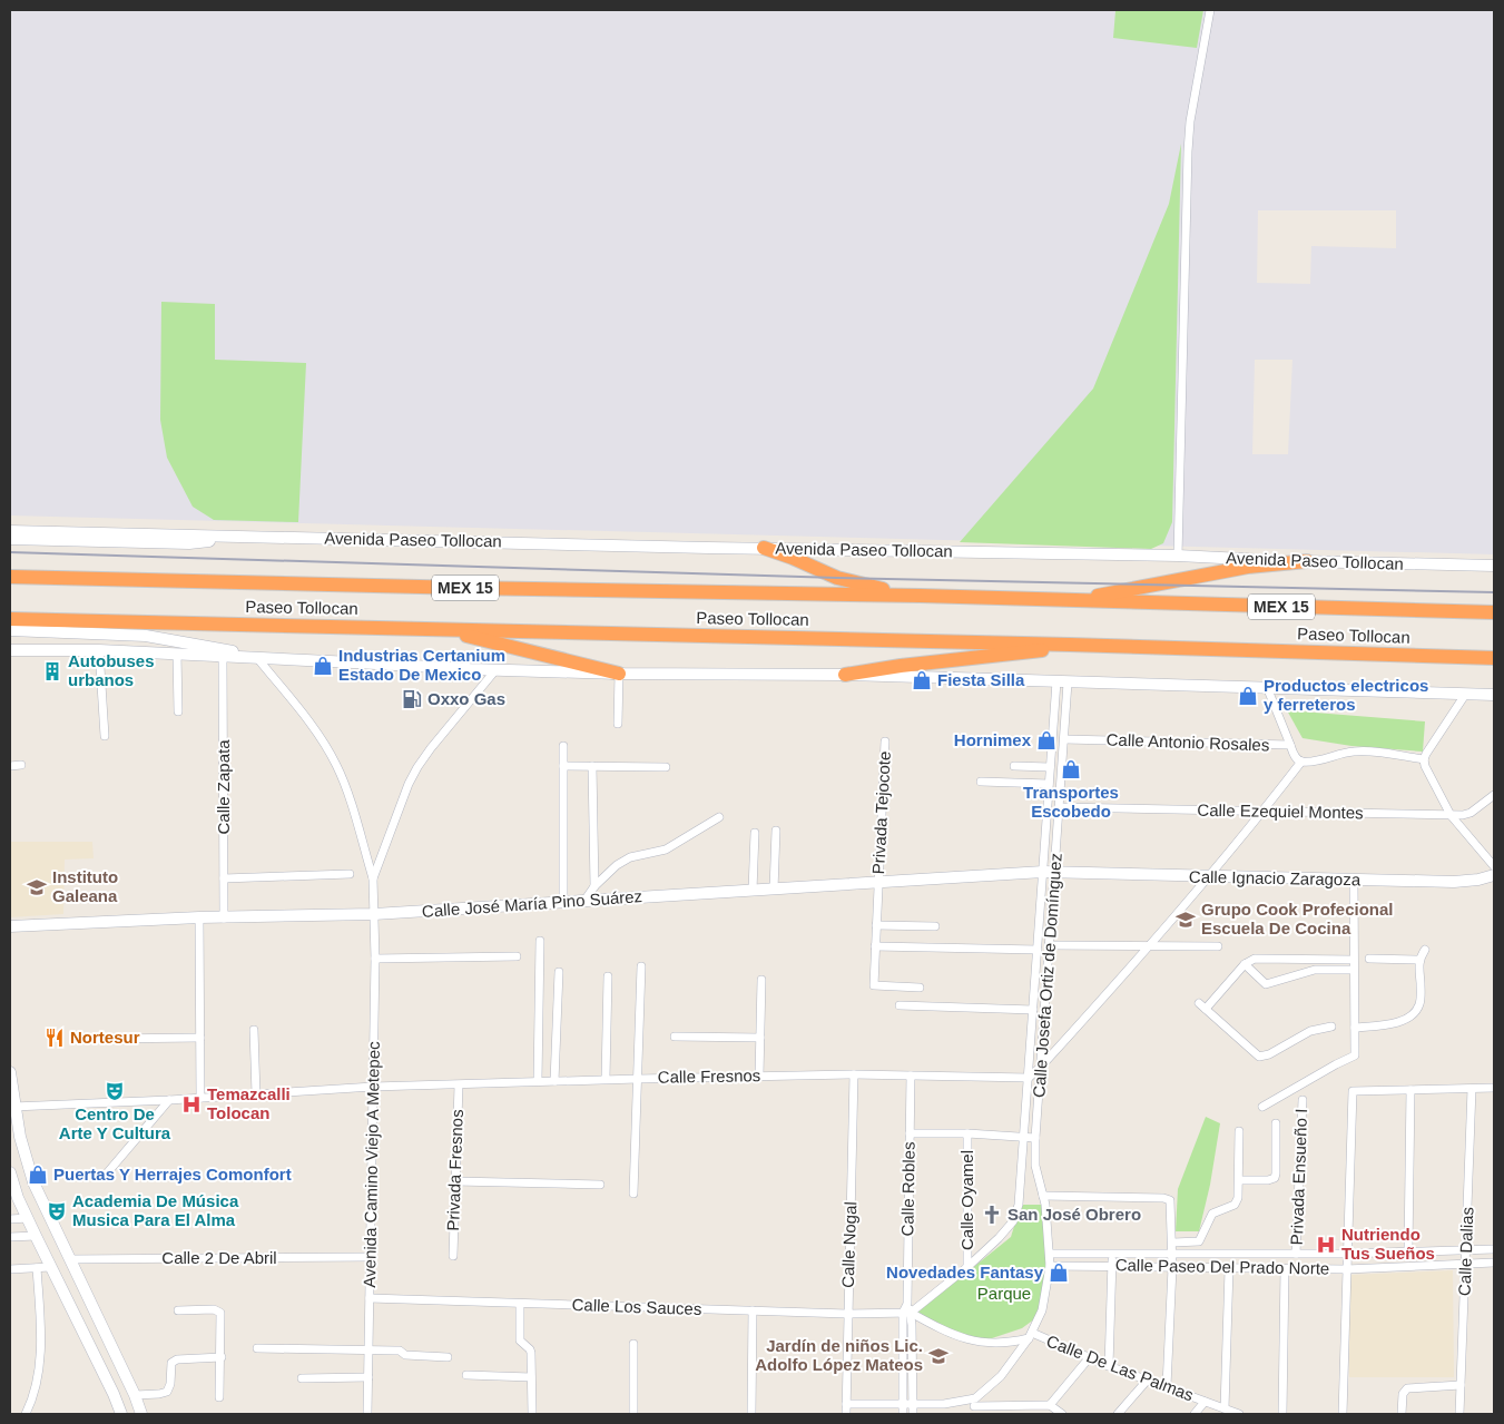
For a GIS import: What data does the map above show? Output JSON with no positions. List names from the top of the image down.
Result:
{
  "streets": {
    "highway": ["MEX 15", "Paseo Tollocan"],
    "main road": ["Avenida Paseo Tollocan", "Calle Ignacio Zaragoza", "Calle José María Pino Suárez"],
    "street": [
      "Calle Antonio Rosales",
      "Calle Zapata",
      "Calle Ezequiel Montes",
      "Privada Tejocote",
      "Calle Josefa Ortiz de Domínguez",
      "Calle Fresnos",
      "Avenida Camino Viejo A Metepec",
      "Privada Fresnos",
      "Privada Ensueño I",
      "Calle Robles",
      "Calle Oyamel",
      "Calle Nogal",
      "Calle Dalias",
      "Calle 2 De Abril",
      "Calle Paseo Del Prado Norte",
      "Calle Los Sauces",
      "Calle De Las Palmas"
    ]
  },
  "crossings": [
    ["Calle Antonio Rosales", "Calle Josefa Ortiz de Domínguez"],
    ["Calle Zapata", "Calle José María Pino Suárez"],
    ["Calle Ezequiel Montes", "Calle Josefa Ortiz de Domínguez"],
    ["Privada Tejocote", "Calle José María Pino Suárez"],
    ["Calle Ignacio Zaragoza", "Calle José María Pino Suárez"],
    ["Calle Ignacio Zaragoza", "Calle Josefa Ortiz de Domínguez"],
    ["Calle José María Pino Suárez", "Calle Josefa Ortiz de Domínguez"],
    ["Calle José María Pino Suárez", "Avenida Camino Viejo A Metepec"],
    ["Calle Josefa Ortiz de Domínguez", "Calle Fresnos"],
    ["Calle Josefa Ortiz de Domínguez", "Calle Robles"],
    ["Calle Josefa Ortiz de Domínguez", "Calle Oyamel"],
    ["Calle Josefa Ortiz de Domínguez", "Calle Paseo Del Prado Norte"],
    ["Calle Josefa Ortiz de Domínguez", "Calle Los Sauces"],
    ["Calle Josefa Ortiz de Domínguez", "Calle De Las Palmas"],
    ["Calle Fresnos", "Avenida Camino Viejo A Metepec"],
    ["Calle Fresnos", "Privada Fresnos"],
    ["Calle Fresnos", "Calle Robles"],
    ["Calle Fresnos", "Calle Nogal"],
    ["Avenida Camino Viejo A Metepec", "Calle 2 De Abril"],
    ["Avenida Camino Viejo A Metepec", "Calle Los Sauces"],
    ["Privada Ensueño I", "Calle Paseo Del Prado Norte"],
    ["Calle Robles", "Calle Los Sauces"],
    ["Calle Nogal", "Calle Los Sauces"],
    ["Calle Dalias", "Calle Paseo Del Prado Norte"]
  ],
  "parks": ["Parque"],
  "places": {
    "shop": [
      "Industrias Certanium Estado De Mexico",
      "Fiesta Silla",
      "Productos electricos y ferreteros",
      "Hornimex",
      "Transportes Escobedo",
      "Puertas Y Herrajes Comonfort",
      "Novedades Fantasy"
    ],
    "building": ["Autobuses urbanos"],
    "fuel station": ["Oxxo Gas"],
    "school or university": ["Instituto Galeana", "Grupo Cook Profecional Escuela De Cocina", "Jardín de niños Lic. Adolfo López Mateos"],
    "restaurant": ["Nortesur"],
    "theatre": ["Centro De Arte Y Cultura", "Academia De Música Musica Para El Alma"],
    "hospital": ["Temazcalli Tolocan", "Nutriendo Tus Sueños"],
    "church": ["San José Obrero"]
  }
}
